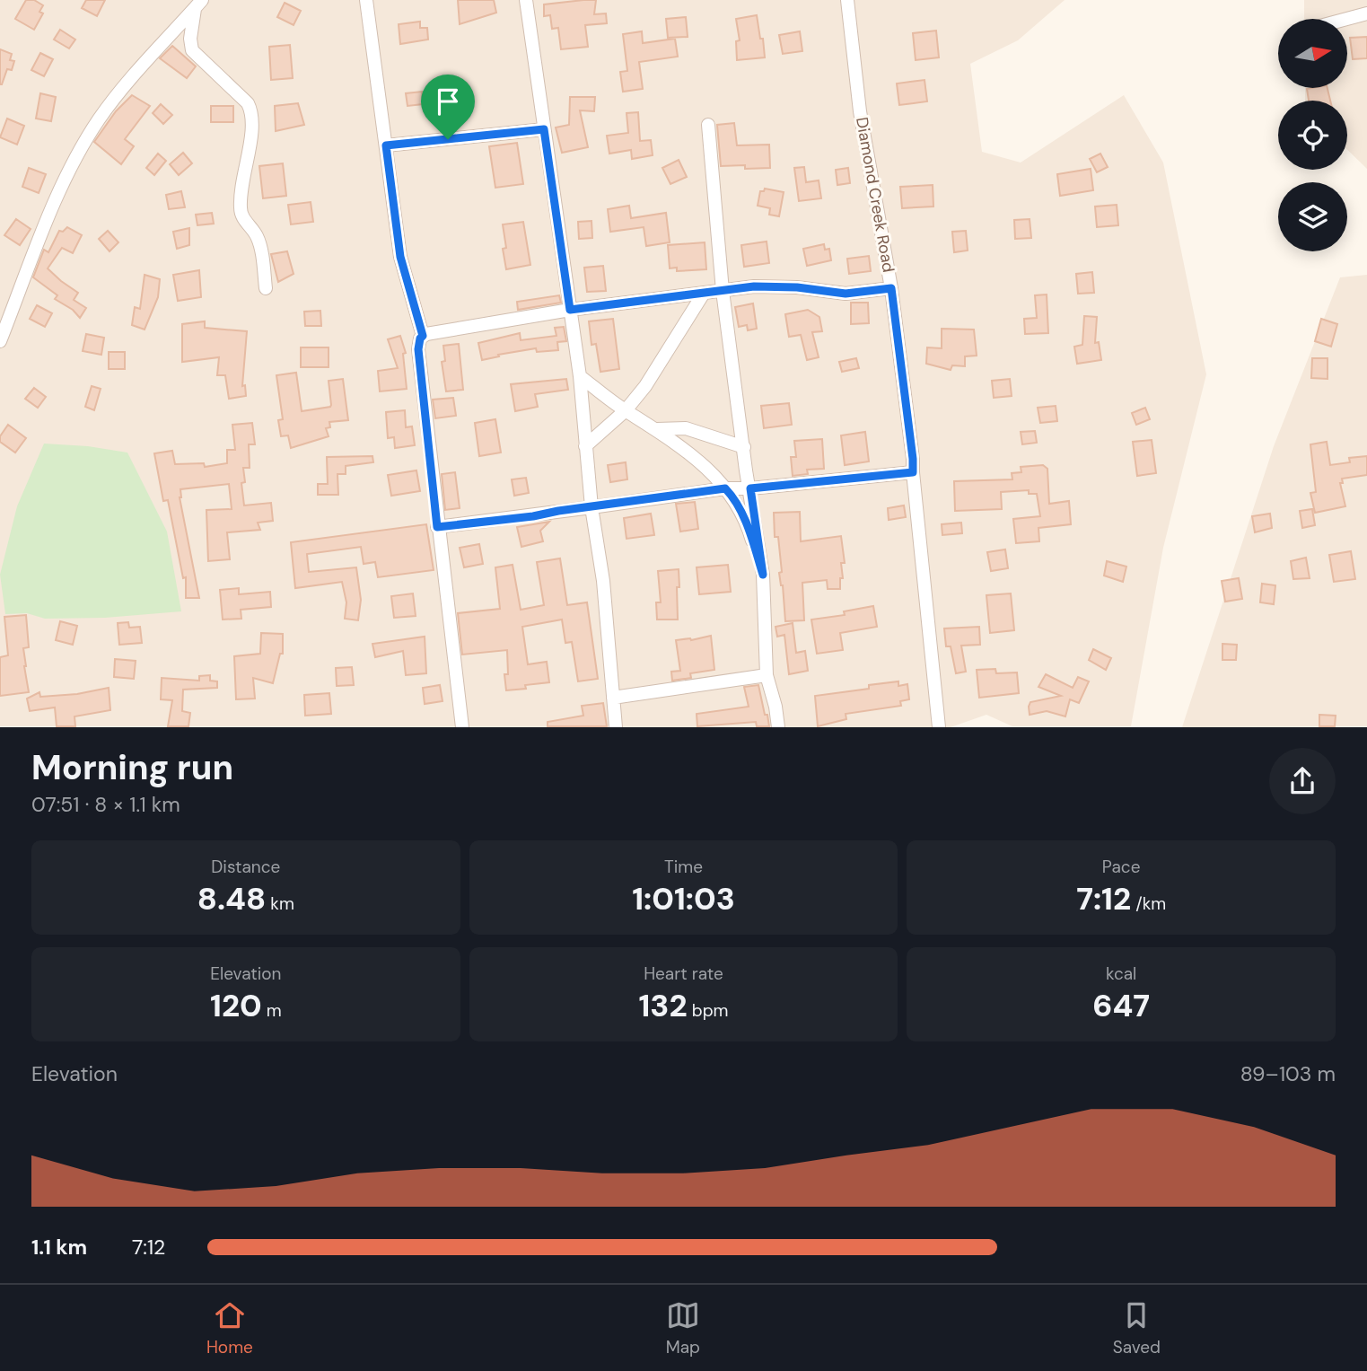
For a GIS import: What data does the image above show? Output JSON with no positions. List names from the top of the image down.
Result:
{
  "streets": {
    "street": ["Diamond Creek Road"]
  },
  "north": "right",
  "page": {
    "heading": ["Morning run", "07:51 · 8 × 1.1 km"],
    "stats": [
      ["Distance", "8.48 km"],
      ["Time", "1:01:03"],
      ["Pace", "7:12 /km"],
      ["Elevation", "120 m"],
      ["Heart rate", "132 bpm"],
      ["kcal", "647"]
    ],
    "chart": ["Elevation", "89–103 m"],
    "list": [
      {
        "name": "1.1 km",
        "note": "7:12"
      }
    ],
    "tabs": ["Home", "Map", "Saved"]
  }
}
